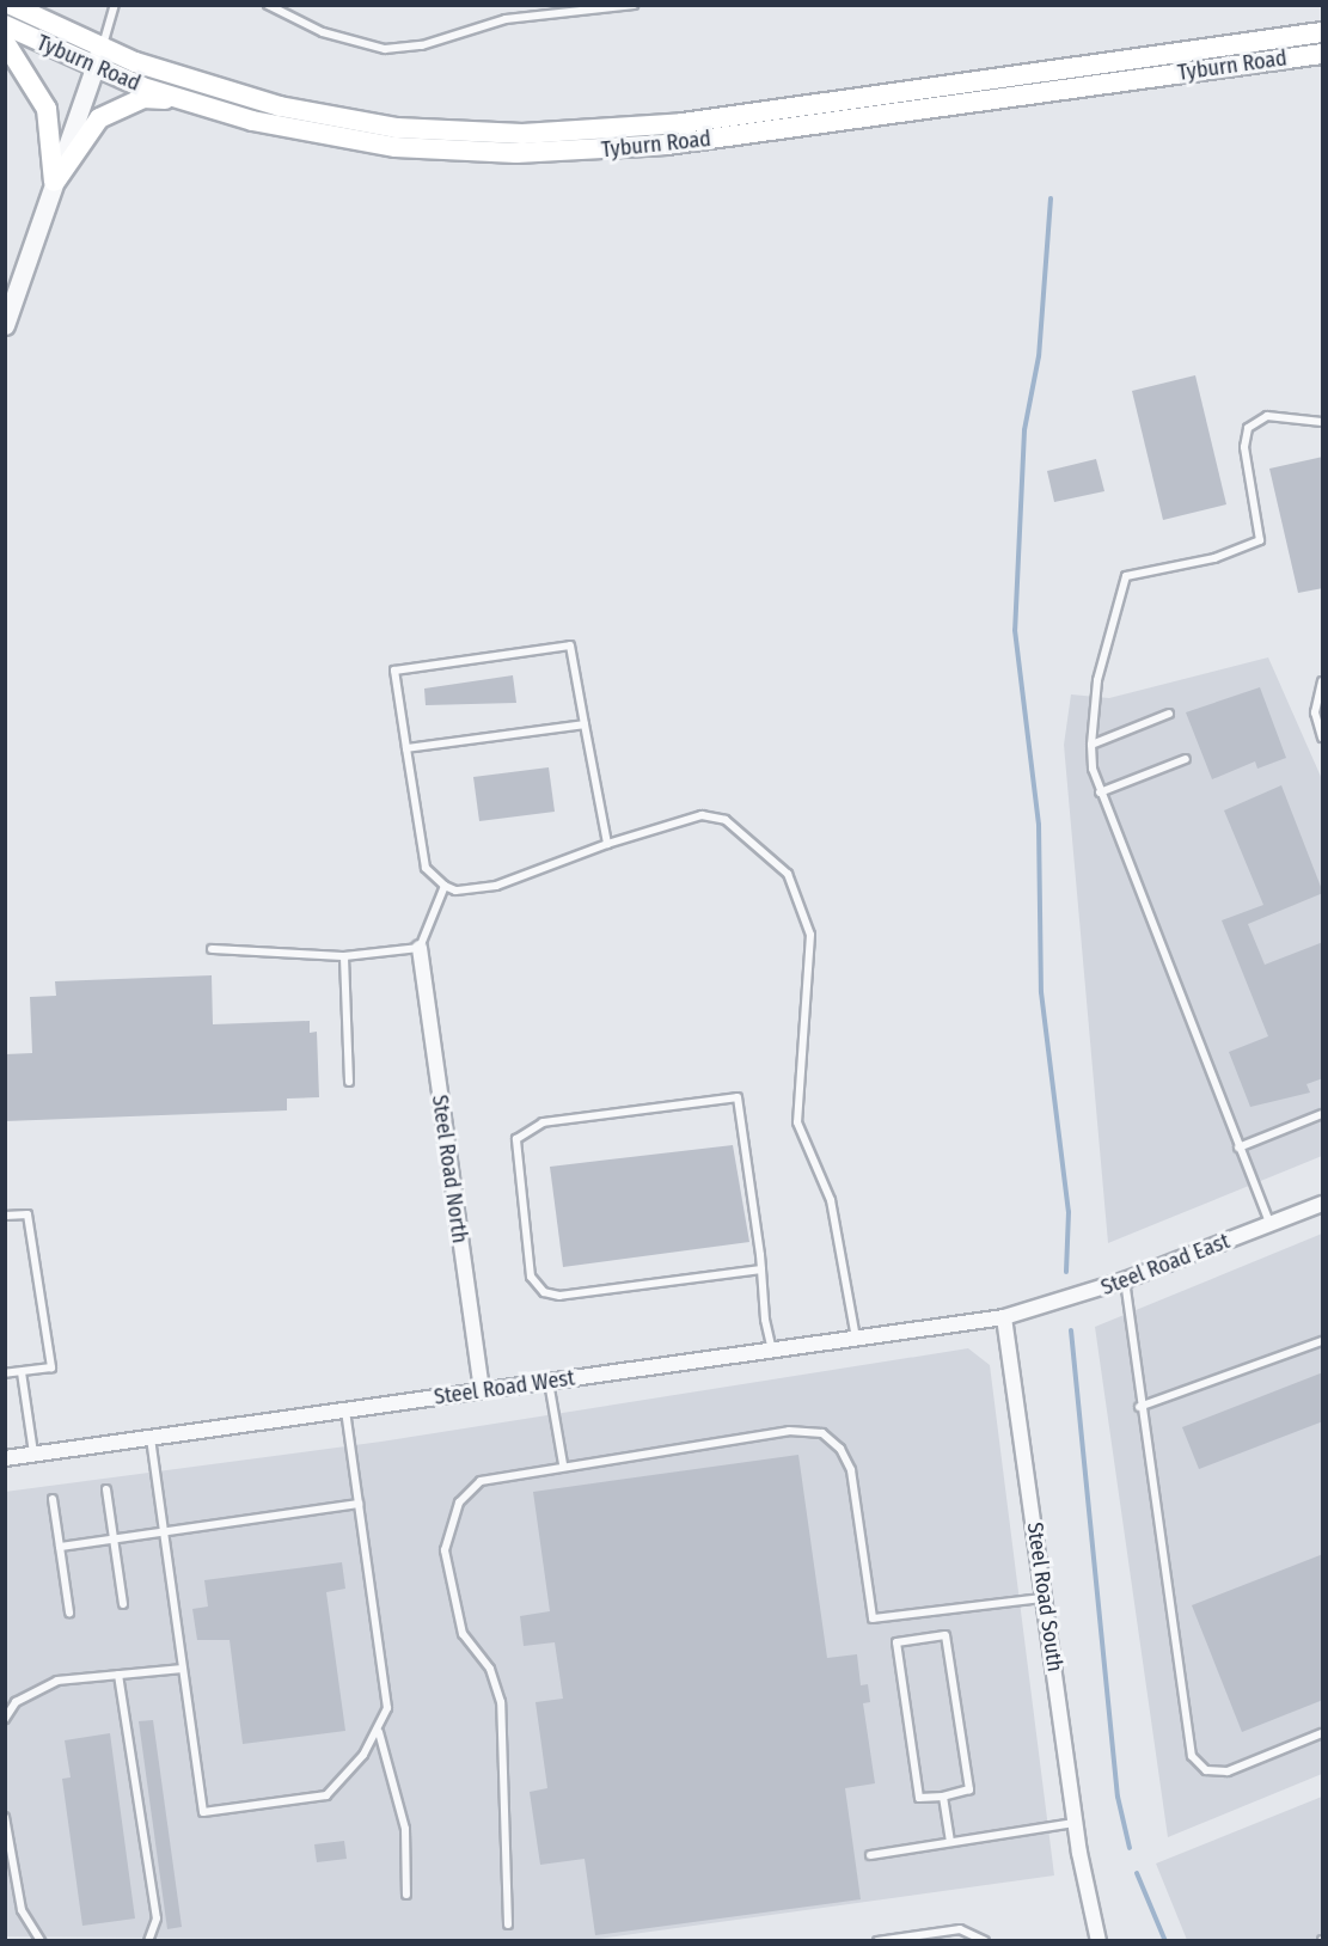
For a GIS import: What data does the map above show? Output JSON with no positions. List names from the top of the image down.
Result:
{
  "streets": {
    "main road": ["Tyburn Road"],
    "street": [
      "Steel Road North",
      "Steel Road East",
      "Steel Road West",
      "Steel Road South"
    ]
  },
  "crossings": [
    ["Steel Road North", "Steel Road West"],
    ["Steel Road East", "Steel Road West"],
    ["Steel Road East", "Steel Road South"],
    ["Steel Road West", "Steel Road South"]
  ]
}
